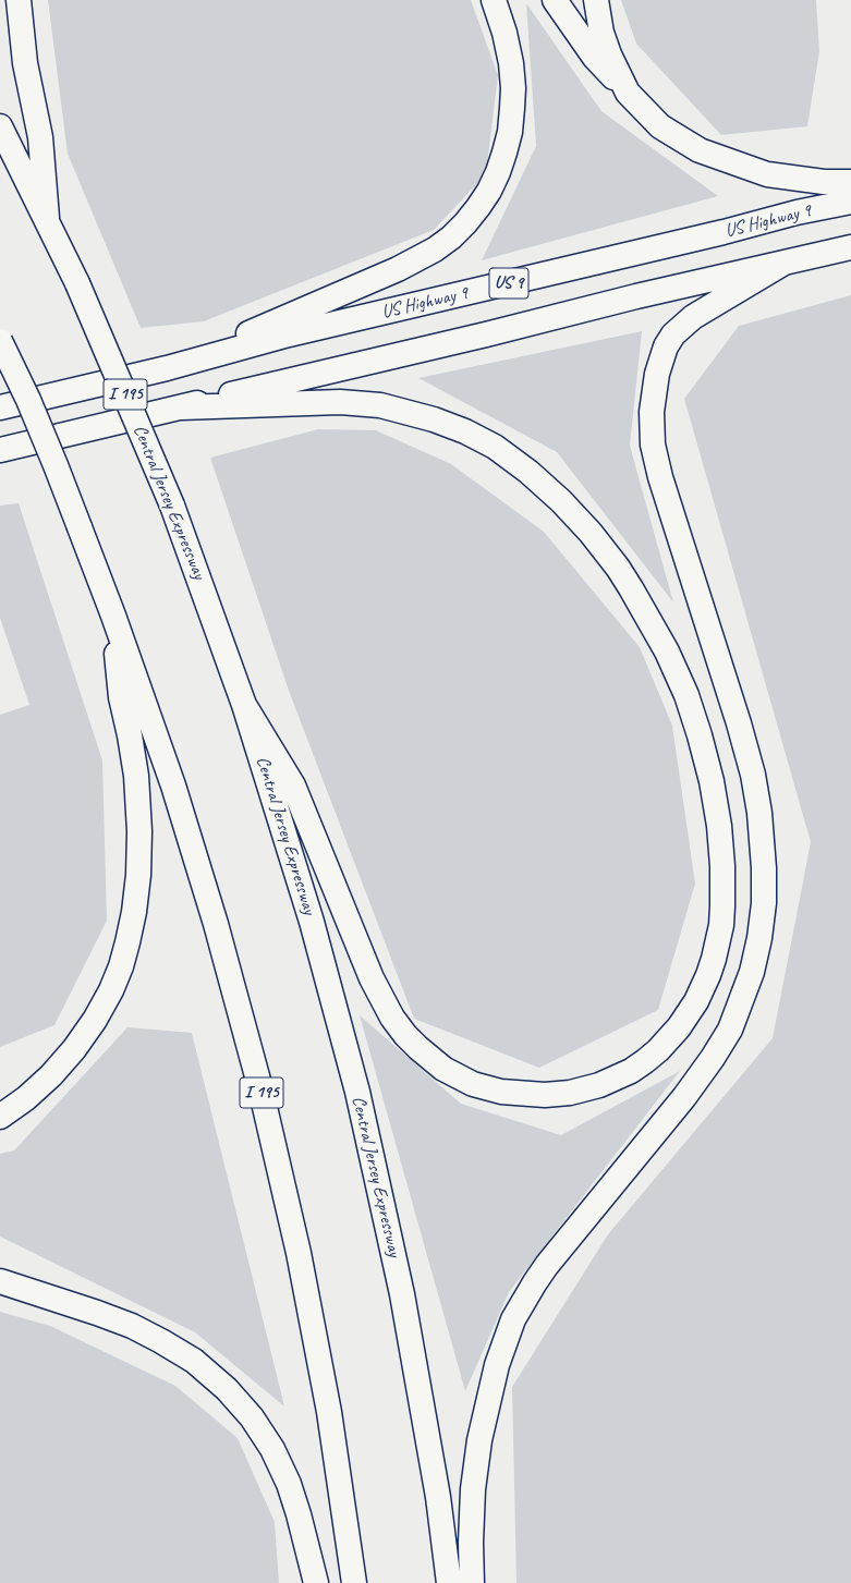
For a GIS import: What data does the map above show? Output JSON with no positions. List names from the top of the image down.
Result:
{
  "streets": {
    "highway": [
      "US Highway 9",
      "US 9",
      "I 195",
      "Central Jersey Expressway"
    ]
  }
}
